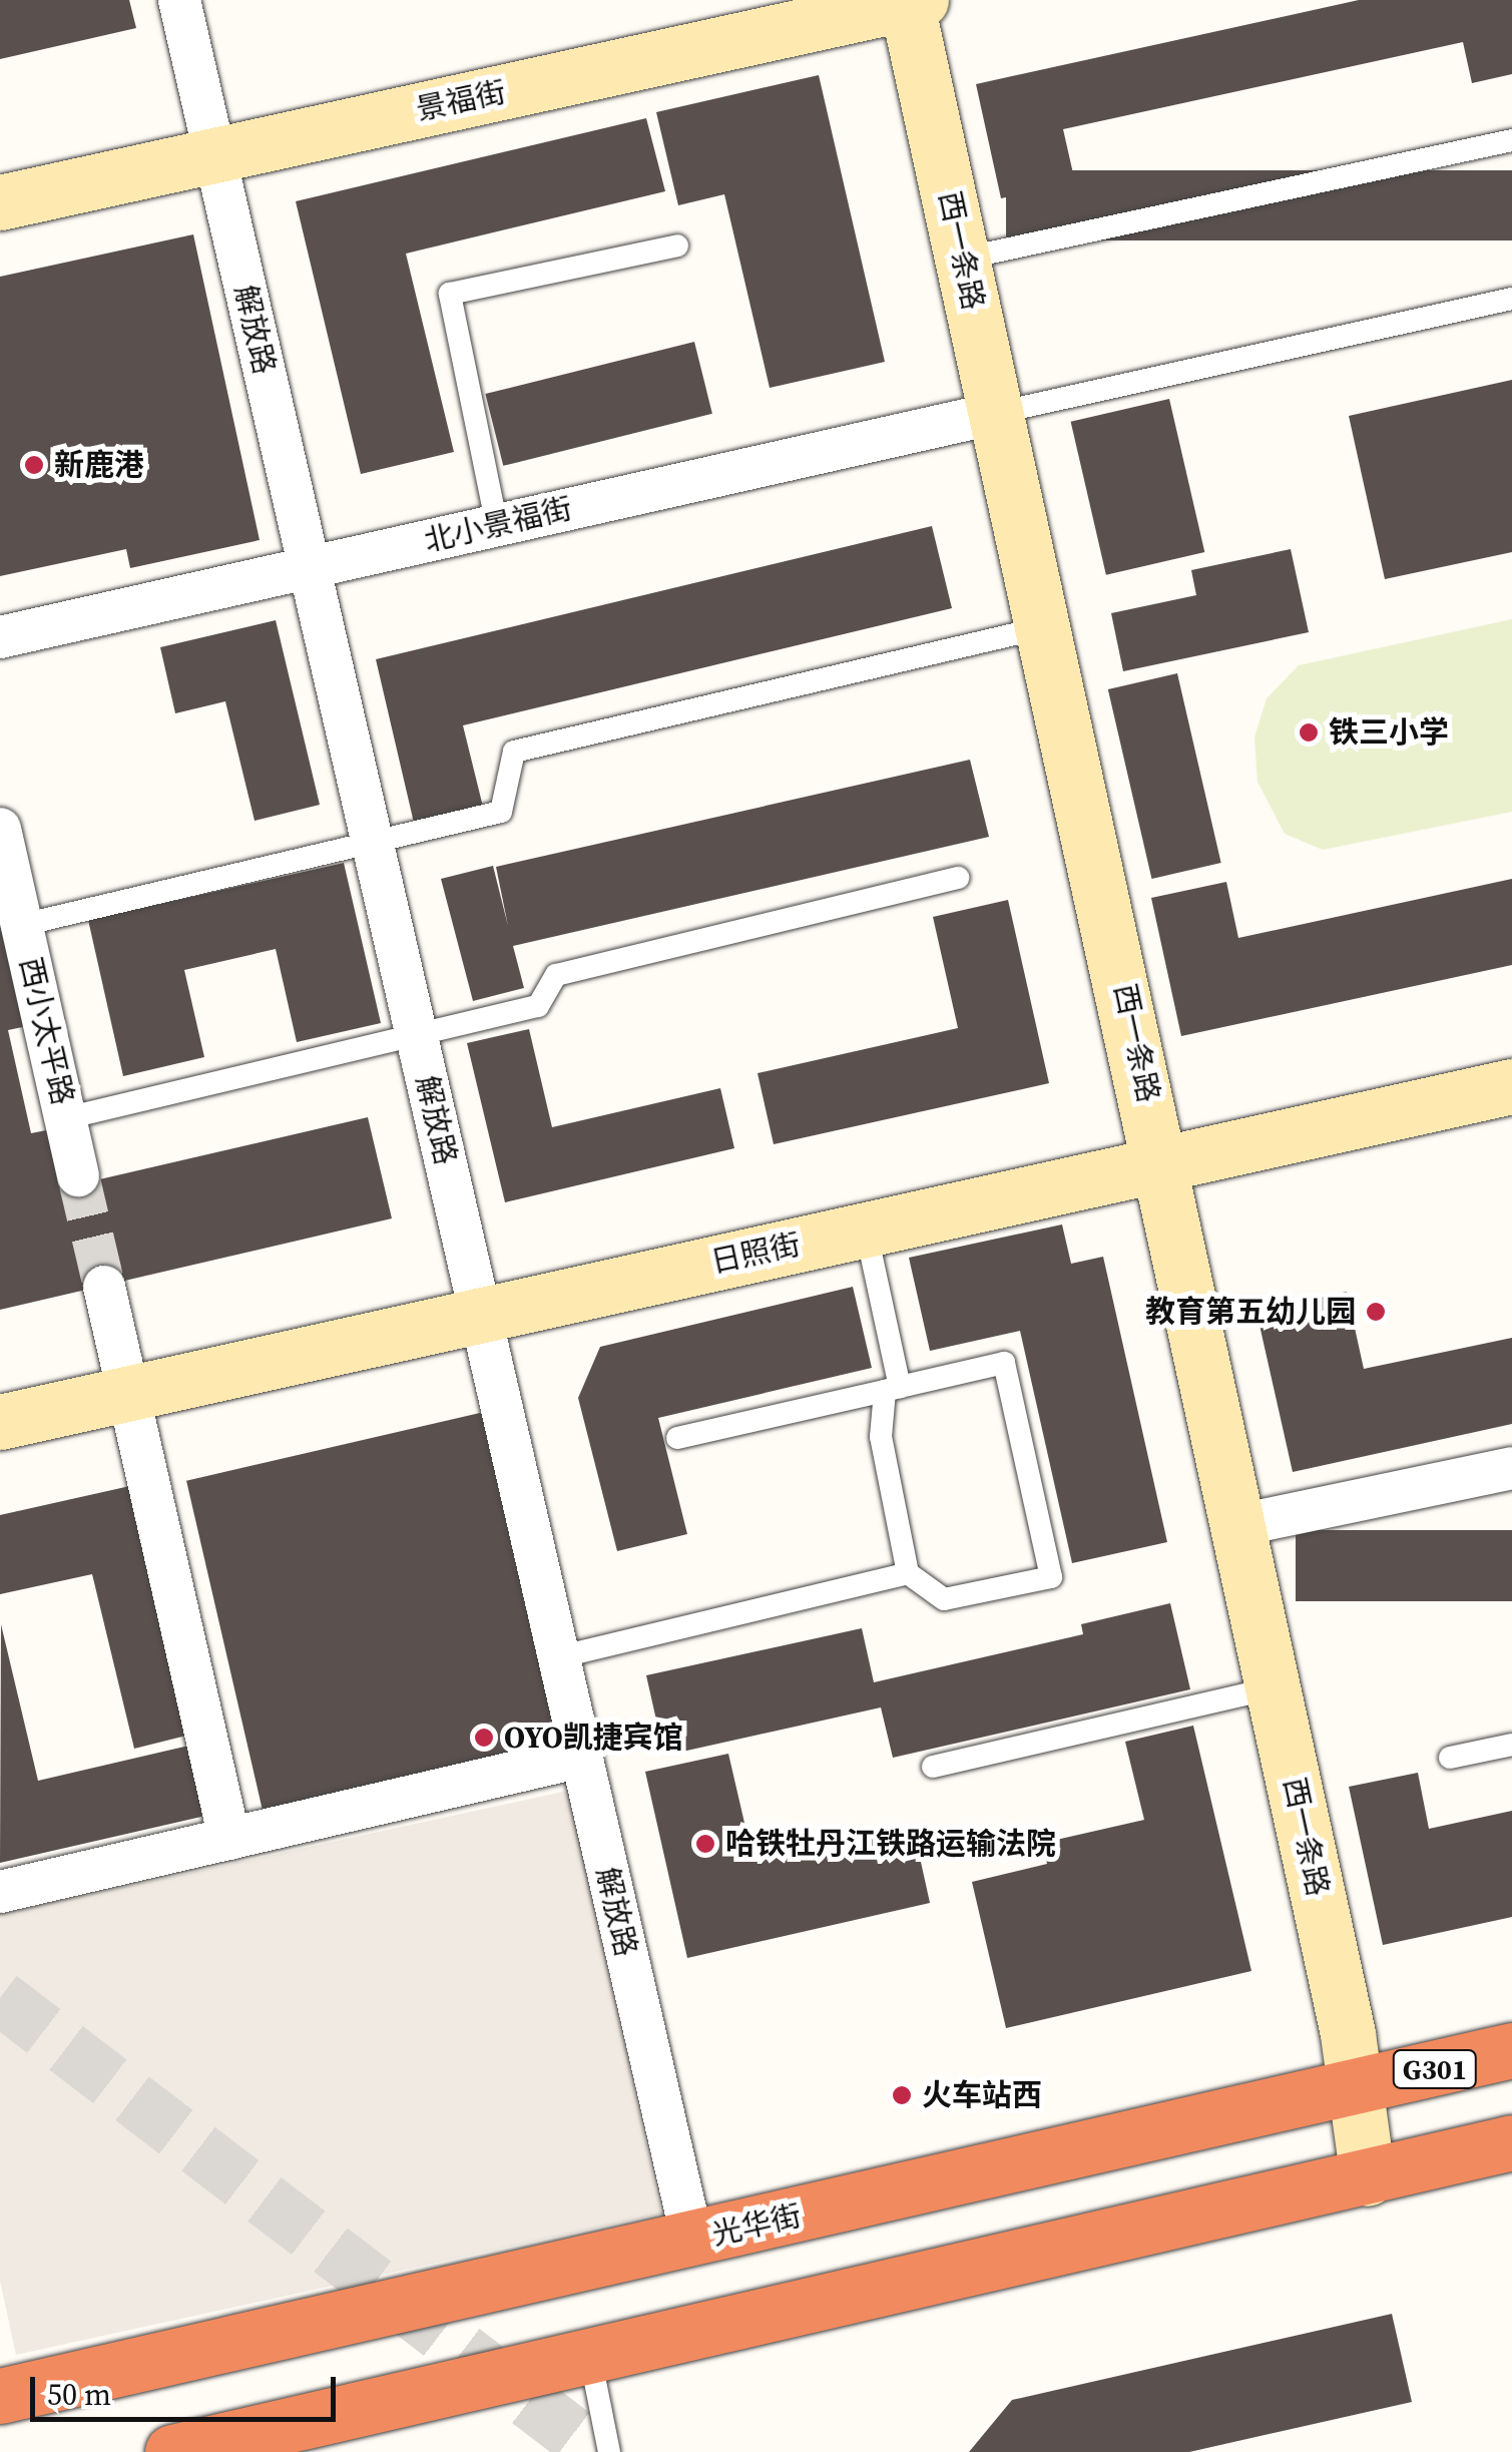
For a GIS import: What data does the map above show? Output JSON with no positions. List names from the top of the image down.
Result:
{
  "streets": {
    "highway": ["G301", "光华街"],
    "street": [
      "景福街",
      "西一条路",
      "解放路",
      "北小景福街",
      "西小太平路",
      "日照街"
    ]
  },
  "crossings": [
    ["景福街", "西一条路"],
    ["景福街", "解放路"],
    ["西一条路", "北小景福街"],
    ["西一条路", "日照街"],
    ["西一条路", "光华街"],
    ["解放路", "北小景福街"],
    ["解放路", "日照街"],
    ["解放路", "光华街"]
  ],
  "places": [
    "新鹿港",
    "铁三小学",
    "教育第五幼儿园",
    "OYO凯捷宾馆",
    "哈铁牡丹江铁路运输法院",
    "火车站西"
  ],
  "scale_bar": "50 m"
}
